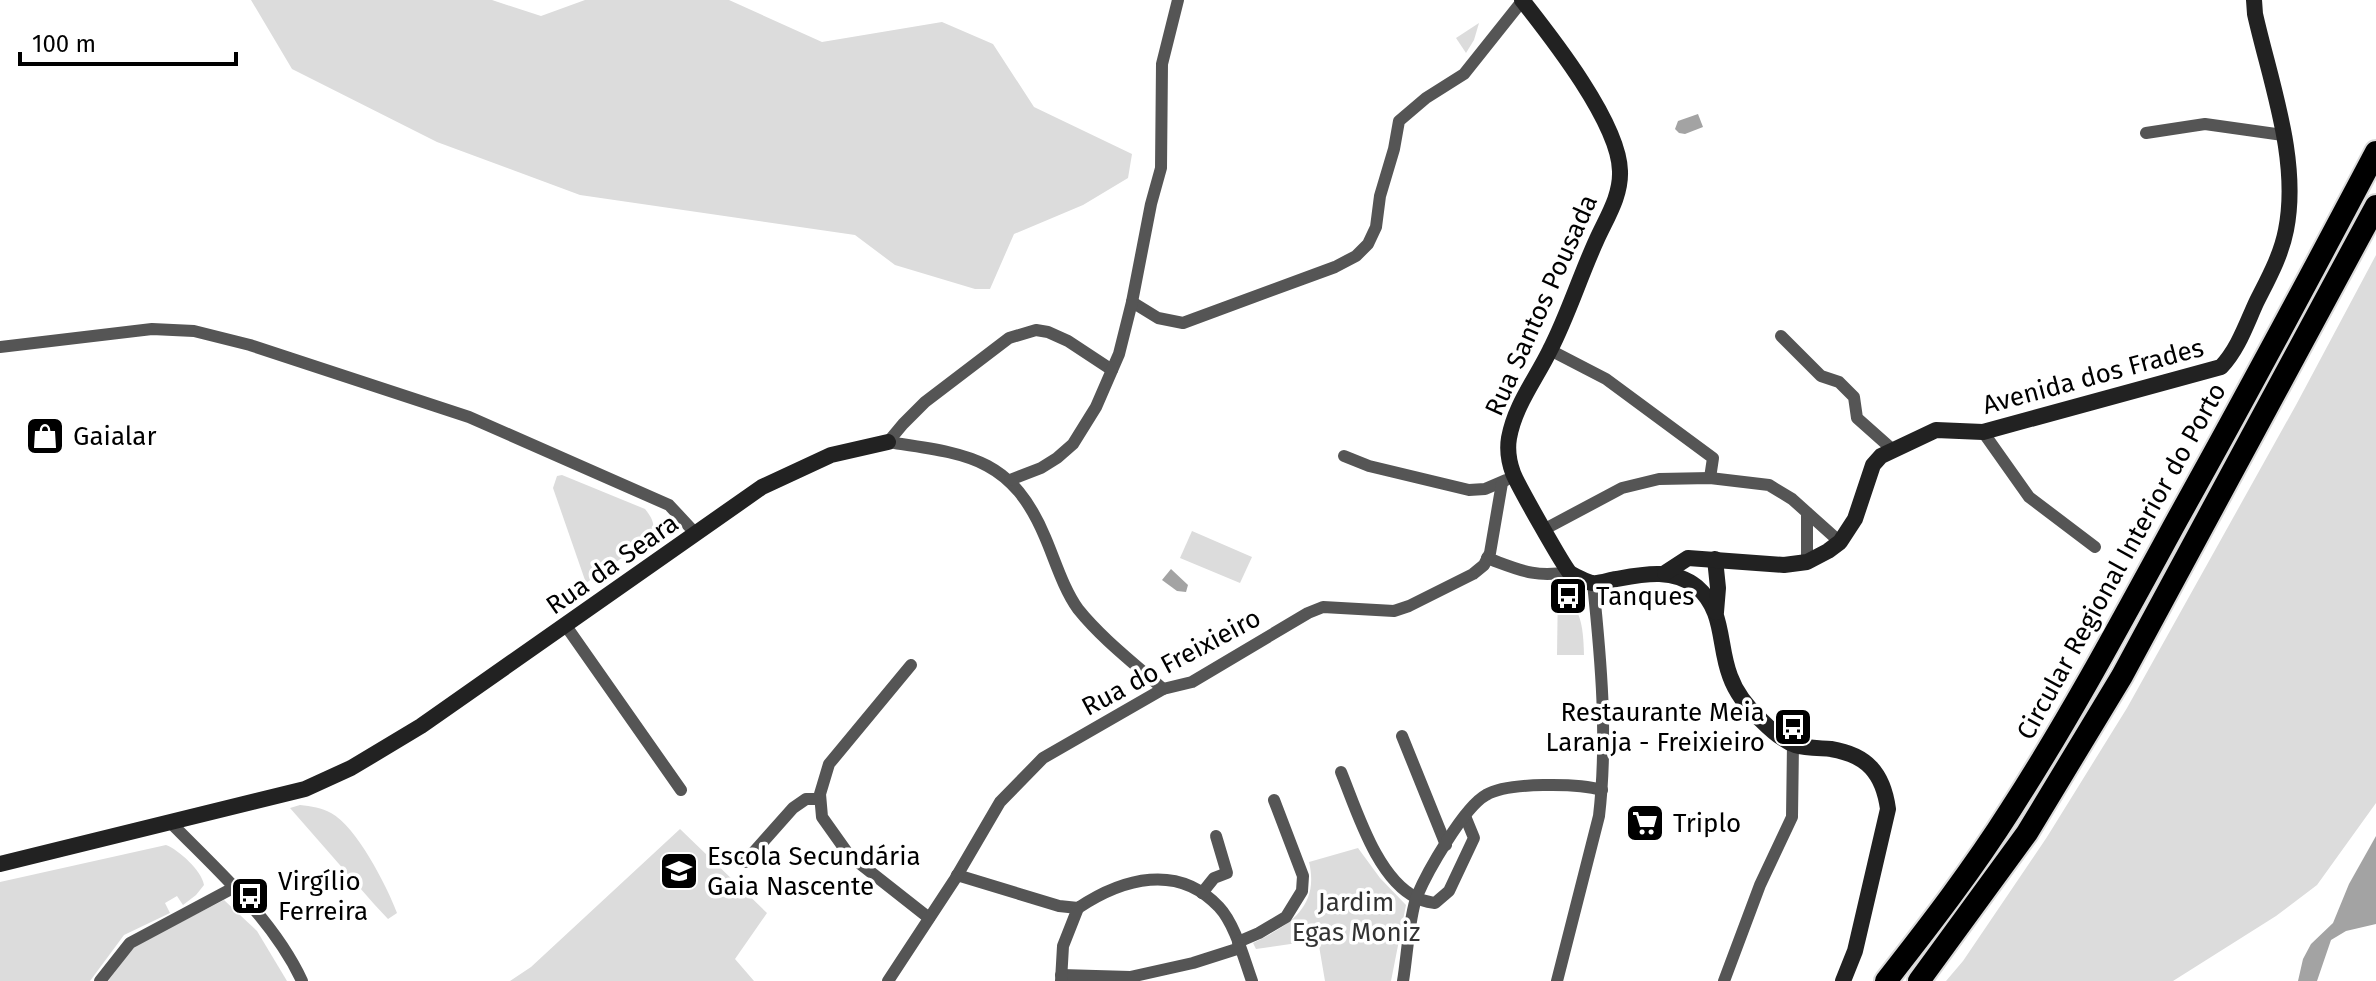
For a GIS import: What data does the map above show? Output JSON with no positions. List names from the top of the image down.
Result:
{
  "streets": {
    "highway": ["Circular Regional Interior do Porto"],
    "street": [
      "Rua Santos Pousada",
      "Avenida dos Frades",
      "Rua da Seara",
      "Rua do Freixieiro"
    ]
  },
  "crossings": [
    ["Rua da Seara", "Rua do Freixieiro"]
  ],
  "parks": ["Jardim Egas Moniz"],
  "places": {
    "shop": ["Gaialar"],
    "bus stop": ["Tanques", "Restaurante Meia Laranja - Freixieiro", "Virgílio Ferreira"],
    "supermarket": ["Triplo"],
    "school or university": ["Escola Secundária Gaia Nascente"]
  },
  "scale_bar": "100 m"
}
